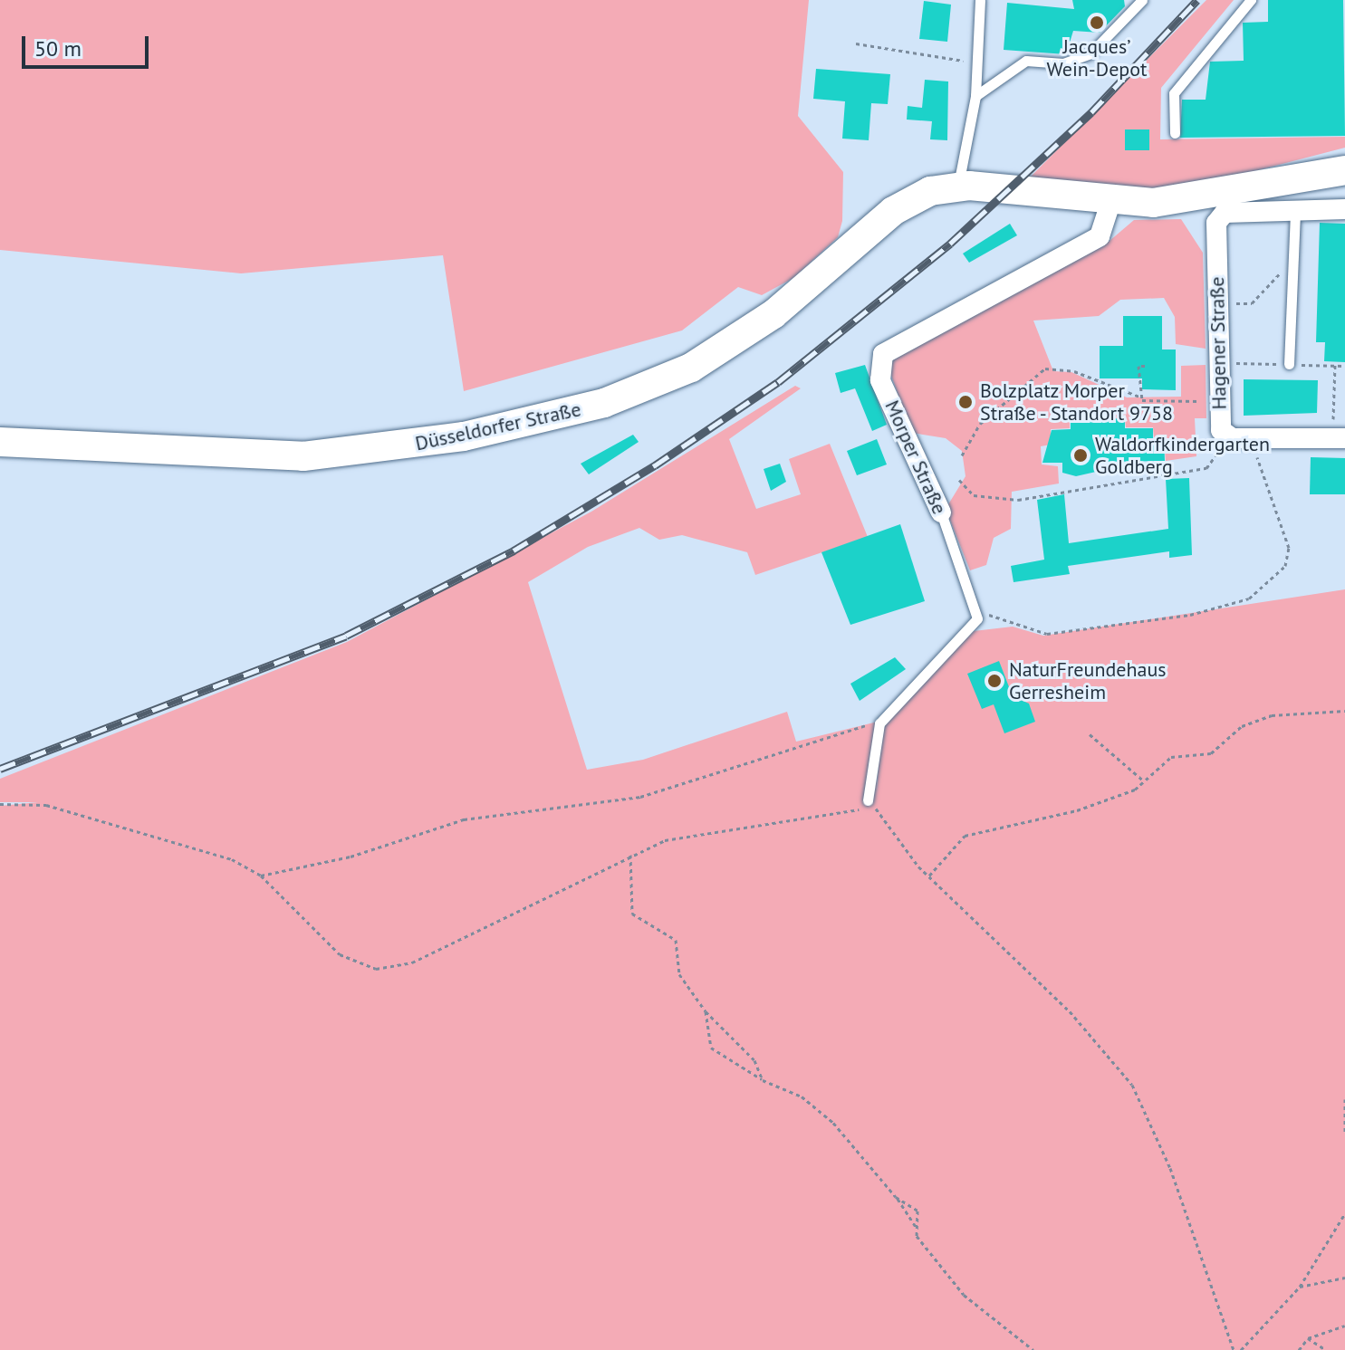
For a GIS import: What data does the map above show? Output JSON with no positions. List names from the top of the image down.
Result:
{
  "streets": {
    "main road": ["Düsseldorfer Straße"],
    "street": ["Hagener Straße", "Morper Straße"]
  },
  "places": [
    "Jacques’ Wein-Depot",
    "Bolzplatz Morper Straße - Standort 9758",
    "Waldorfkindergarten Goldberg",
    "NaturFreundehaus Gerresheim"
  ],
  "scale_bar": "50 m"
}
